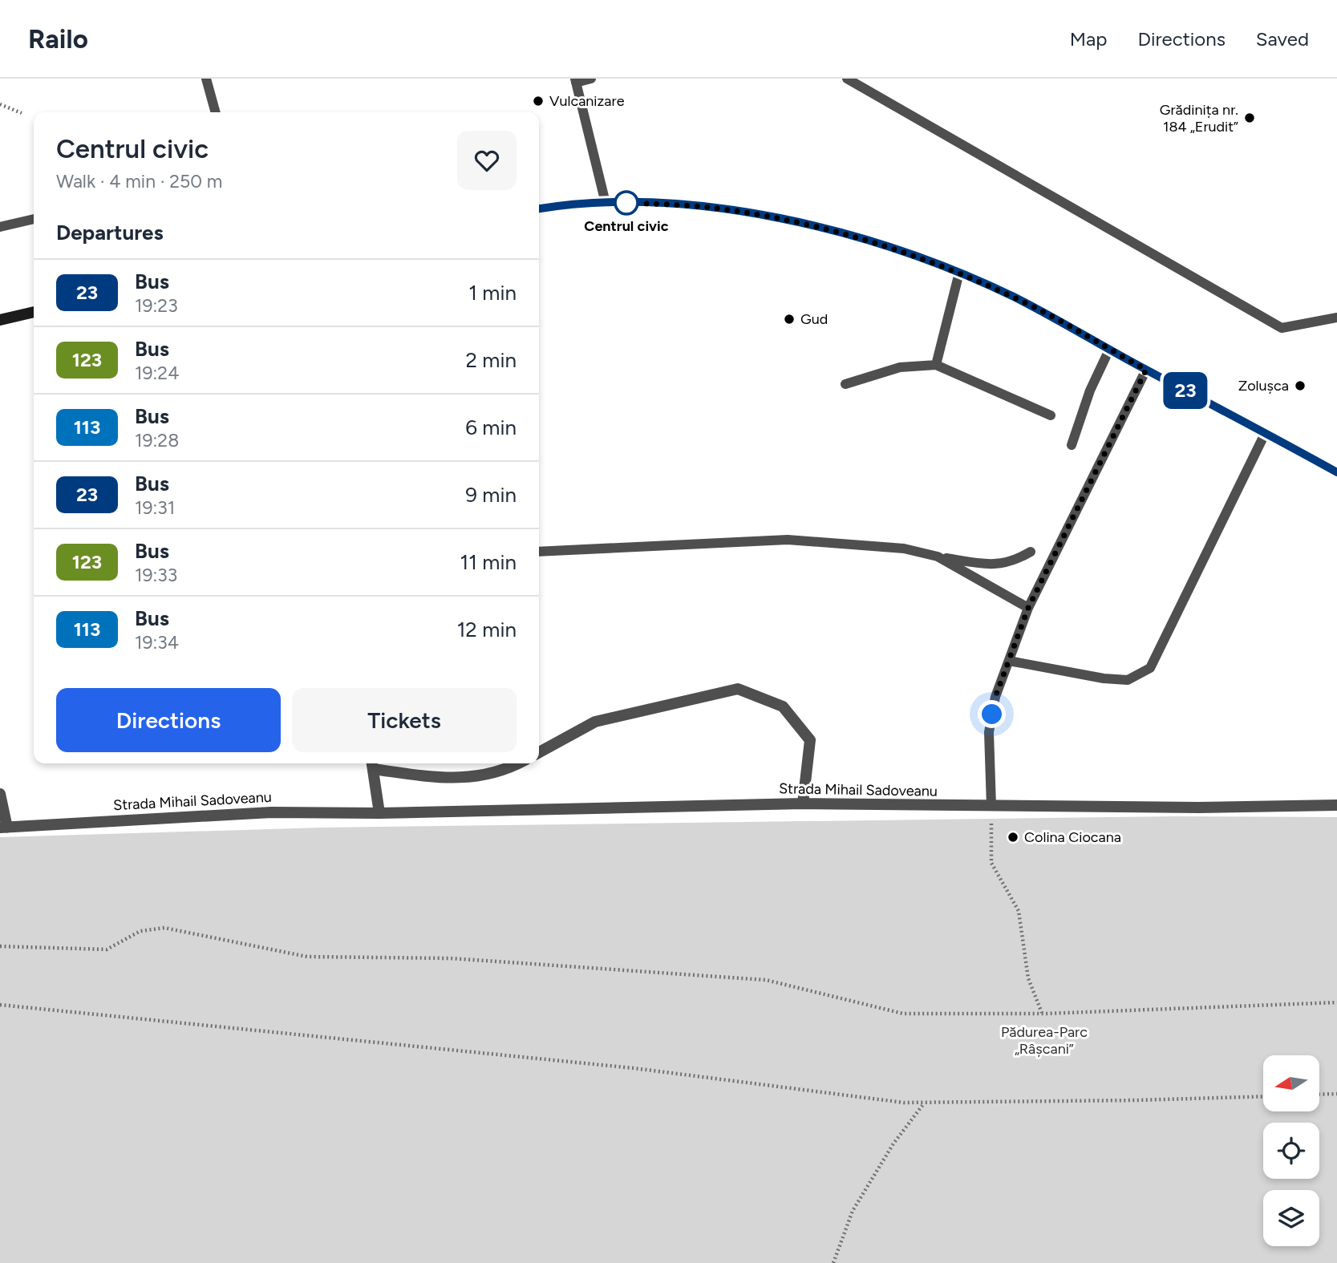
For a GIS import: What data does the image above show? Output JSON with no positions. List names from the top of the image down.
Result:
{
  "streets": {
    "street": ["Strada Mihail Sadoveanu"]
  },
  "parks": ["Pădurea-Parc „Râșcani”"],
  "places": [
    "Vulcanizare",
    "Grădinița nr. 184 „Erudit”",
    "Centrul civic",
    "Gud",
    "Zolușca",
    "Colina Ciocana"
  ],
  "lines": ["bus line 23"],
  "north": "left",
  "page": {
    "header": "Railo",
    "nav": ["Map", "Directions", "Saved"],
    "on_map": "23",
    "heading": [
      ["Centrul civic", "Walk · 4 min · 250 m"],
      "Departures"
    ],
    "list": [
      {
        "mark": "23",
        "name": "Bus",
        "note": "19:23",
        "value": "1 min"
      },
      {
        "mark": "123",
        "name": "Bus",
        "note": "19:24",
        "value": "2 min"
      },
      {
        "mark": "113",
        "name": "Bus",
        "note": "19:28",
        "value": "6 min"
      },
      {
        "mark": "23",
        "name": "Bus",
        "note": "19:31",
        "value": "9 min"
      },
      {
        "mark": "123",
        "name": "Bus",
        "note": "19:33",
        "value": "11 min"
      },
      {
        "mark": "113",
        "name": "Bus",
        "note": "19:34",
        "value": "12 min"
      }
    ],
    "buttons": ["Directions", "Tickets"]
  }
}
